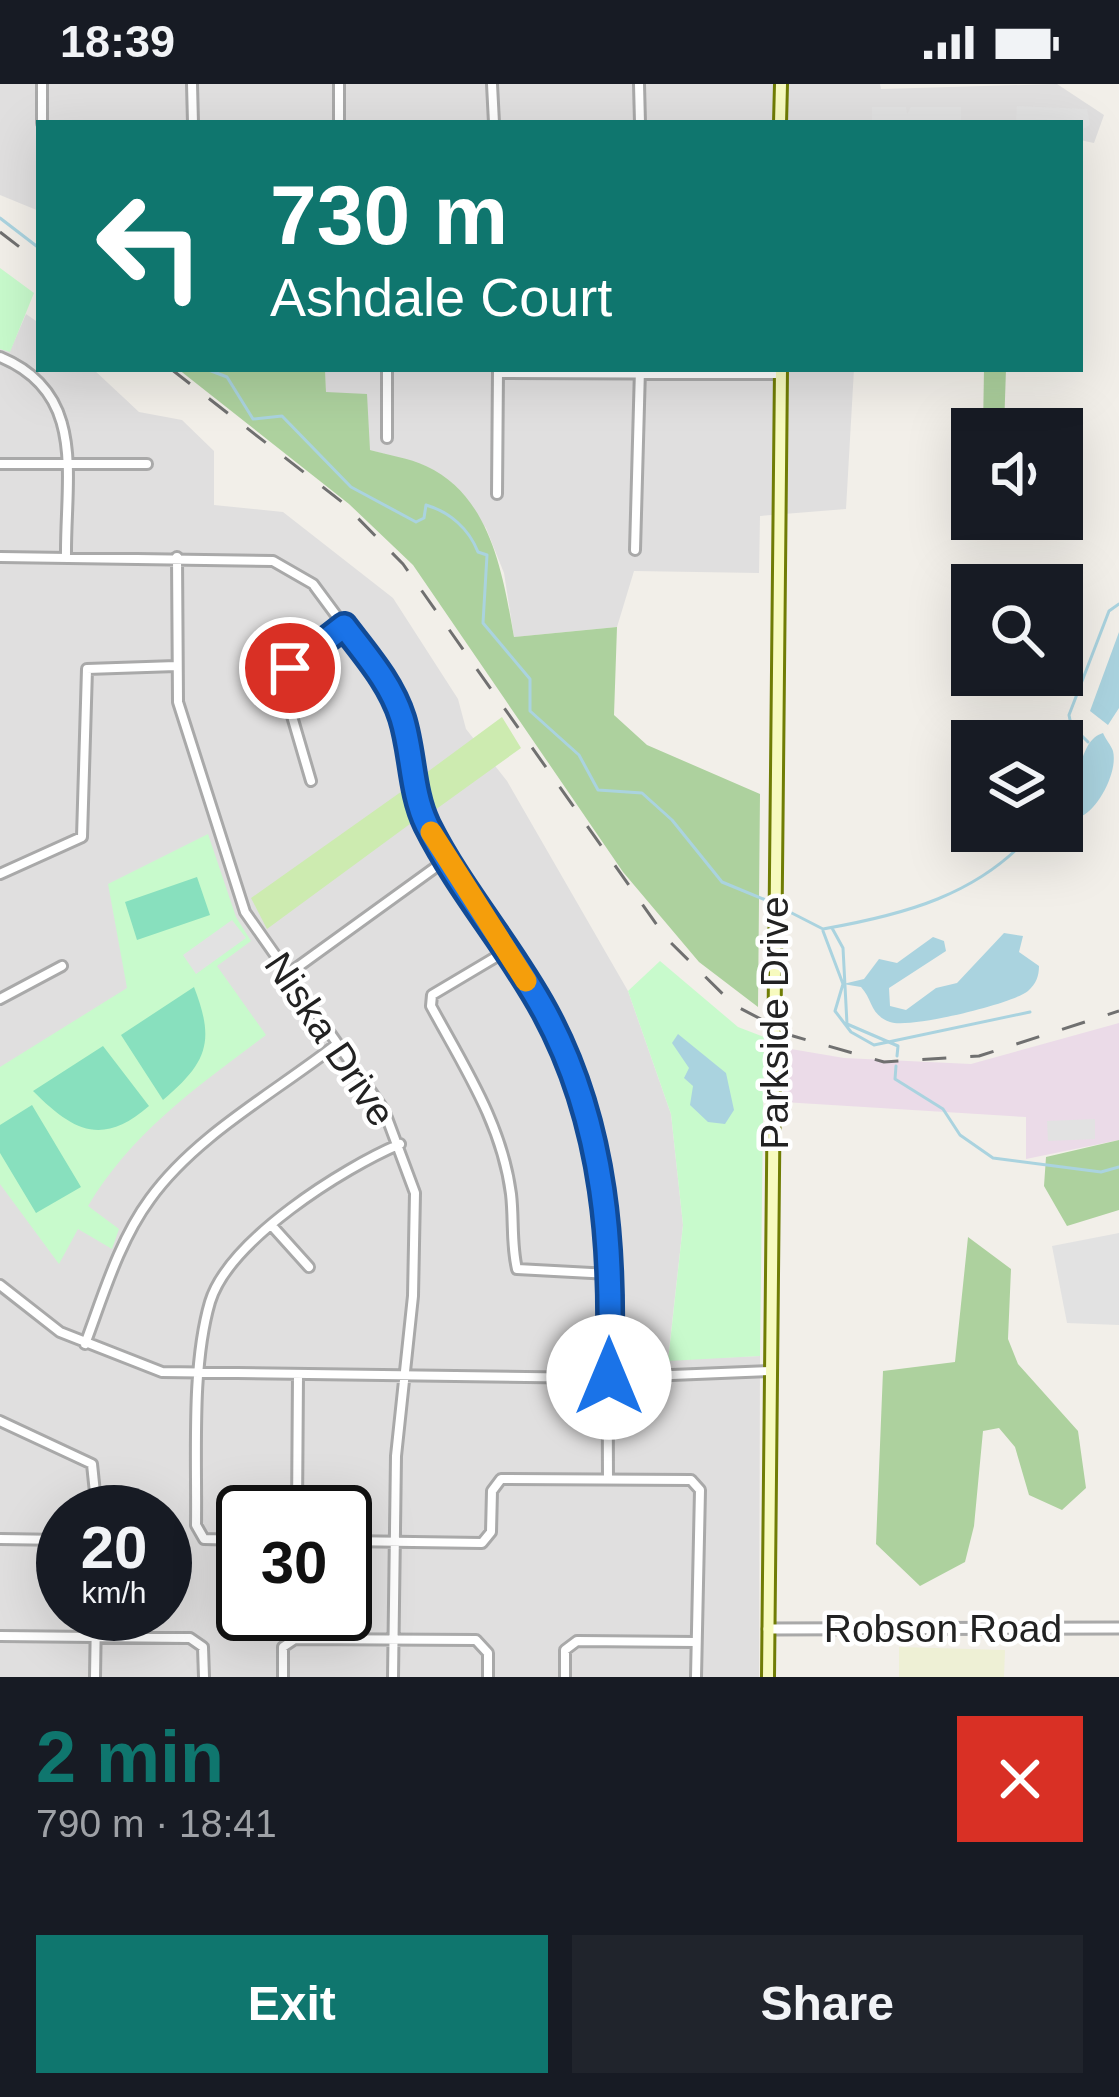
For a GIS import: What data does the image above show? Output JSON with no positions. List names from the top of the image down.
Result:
{
  "streets": {
    "main road": ["Parkside Drive"],
    "street": ["Niska Drive", "Robson Road"]
  },
  "crossings": [
    ["Parkside Drive", "Robson Road"]
  ],
  "page": {
    "status": "18:39",
    "turn": ["730 m", "Ashdale Court"],
    "speed": "20 km/h",
    "limit": "30",
    "heading": ["2 min", "790 m · 18:41"],
    "buttons": ["Exit", "Share"]
  }
}
